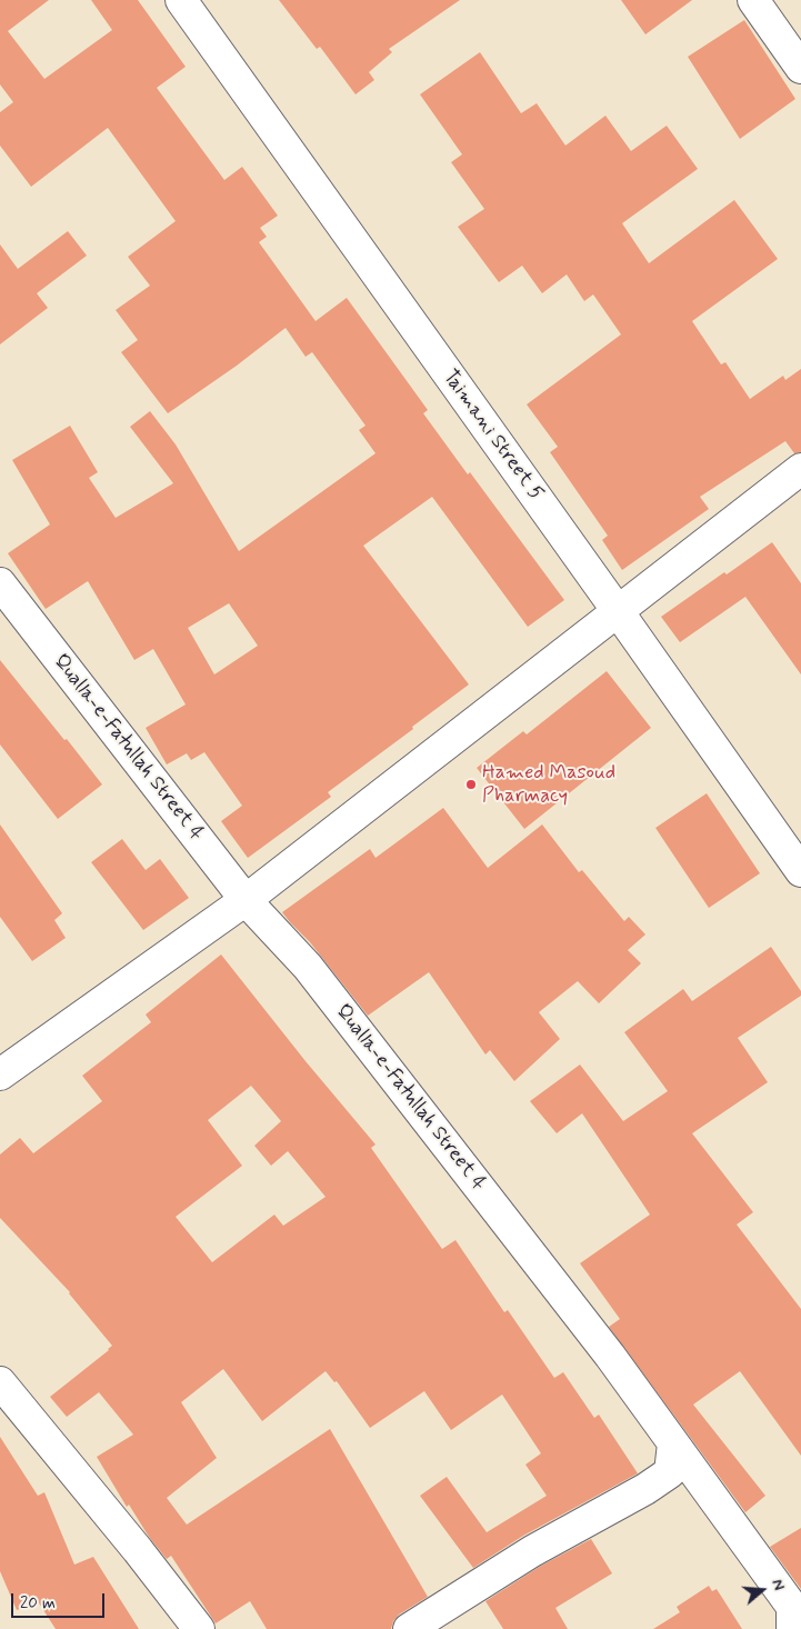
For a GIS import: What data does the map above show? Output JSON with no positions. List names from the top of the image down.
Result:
{
  "streets": {
    "street": ["Taimani Street 5", "Qualla-e-Fatullah Street 4"]
  },
  "places": ["Hamed Masoud Pharmacy"],
  "scale_bar": "20 m",
  "north": "right"
}
